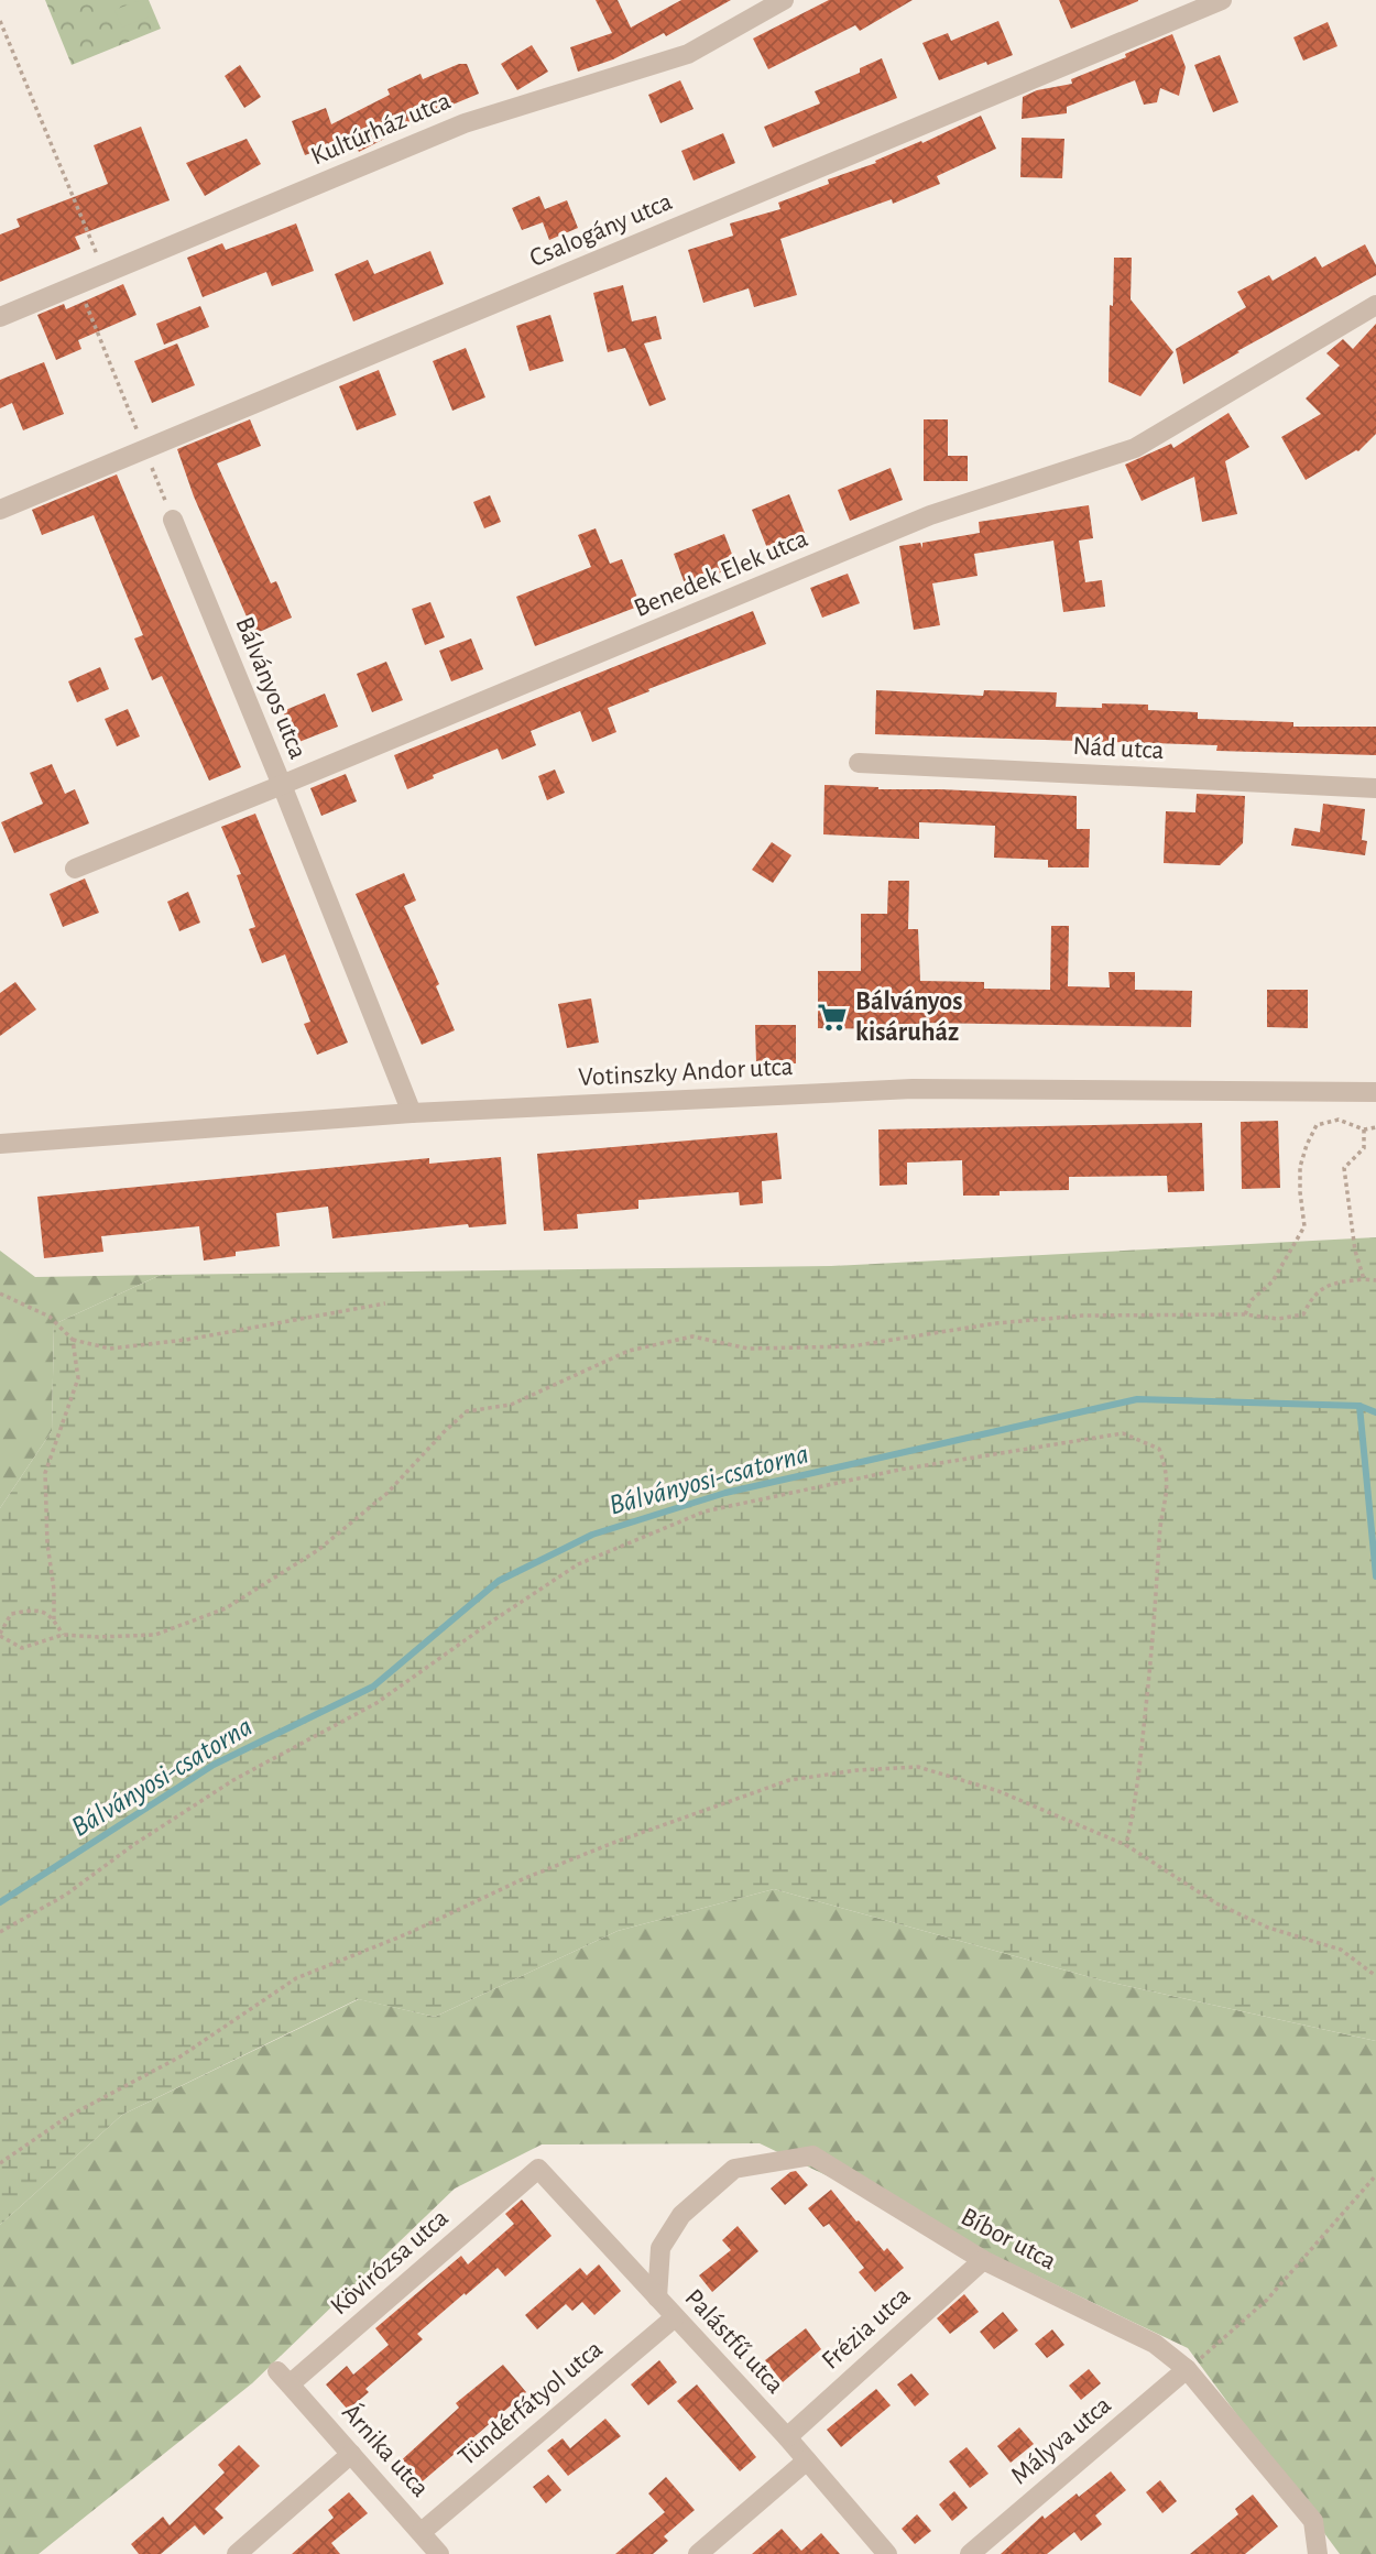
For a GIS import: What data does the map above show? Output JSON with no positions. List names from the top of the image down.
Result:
{
  "streets": {
    "street": [
      "Kultúrház utca",
      "Csalogány utca",
      "Benedek Elek utca",
      "Bálványos utca",
      "Nád utca",
      "Votinszky Andor utca",
      "Bíbor utca",
      "Kövirózsa utca",
      "Frézia utca",
      "Palástfű utca",
      "Tündérfátyol utca",
      "Mályva utca",
      "Árnika utca"
    ]
  },
  "crossings": [
    ["Benedek Elek utca", "Bálványos utca"],
    ["Bálványos utca", "Votinszky Andor utca"],
    ["Bíbor utca", "Frézia utca"],
    ["Bíbor utca", "Palástfű utca"],
    ["Bíbor utca", "Mályva utca"],
    ["Kövirózsa utca", "Palástfű utca"],
    ["Kövirózsa utca", "Árnika utca"],
    ["Frézia utca", "Palástfű utca"],
    ["Palástfű utca", "Tündérfátyol utca"],
    ["Tündérfátyol utca", "Árnika utca"]
  ],
  "water": ["Bálványosi-csatorna"],
  "places": {
    "supermarket": ["Bálványos kisáruház"]
  }
}
